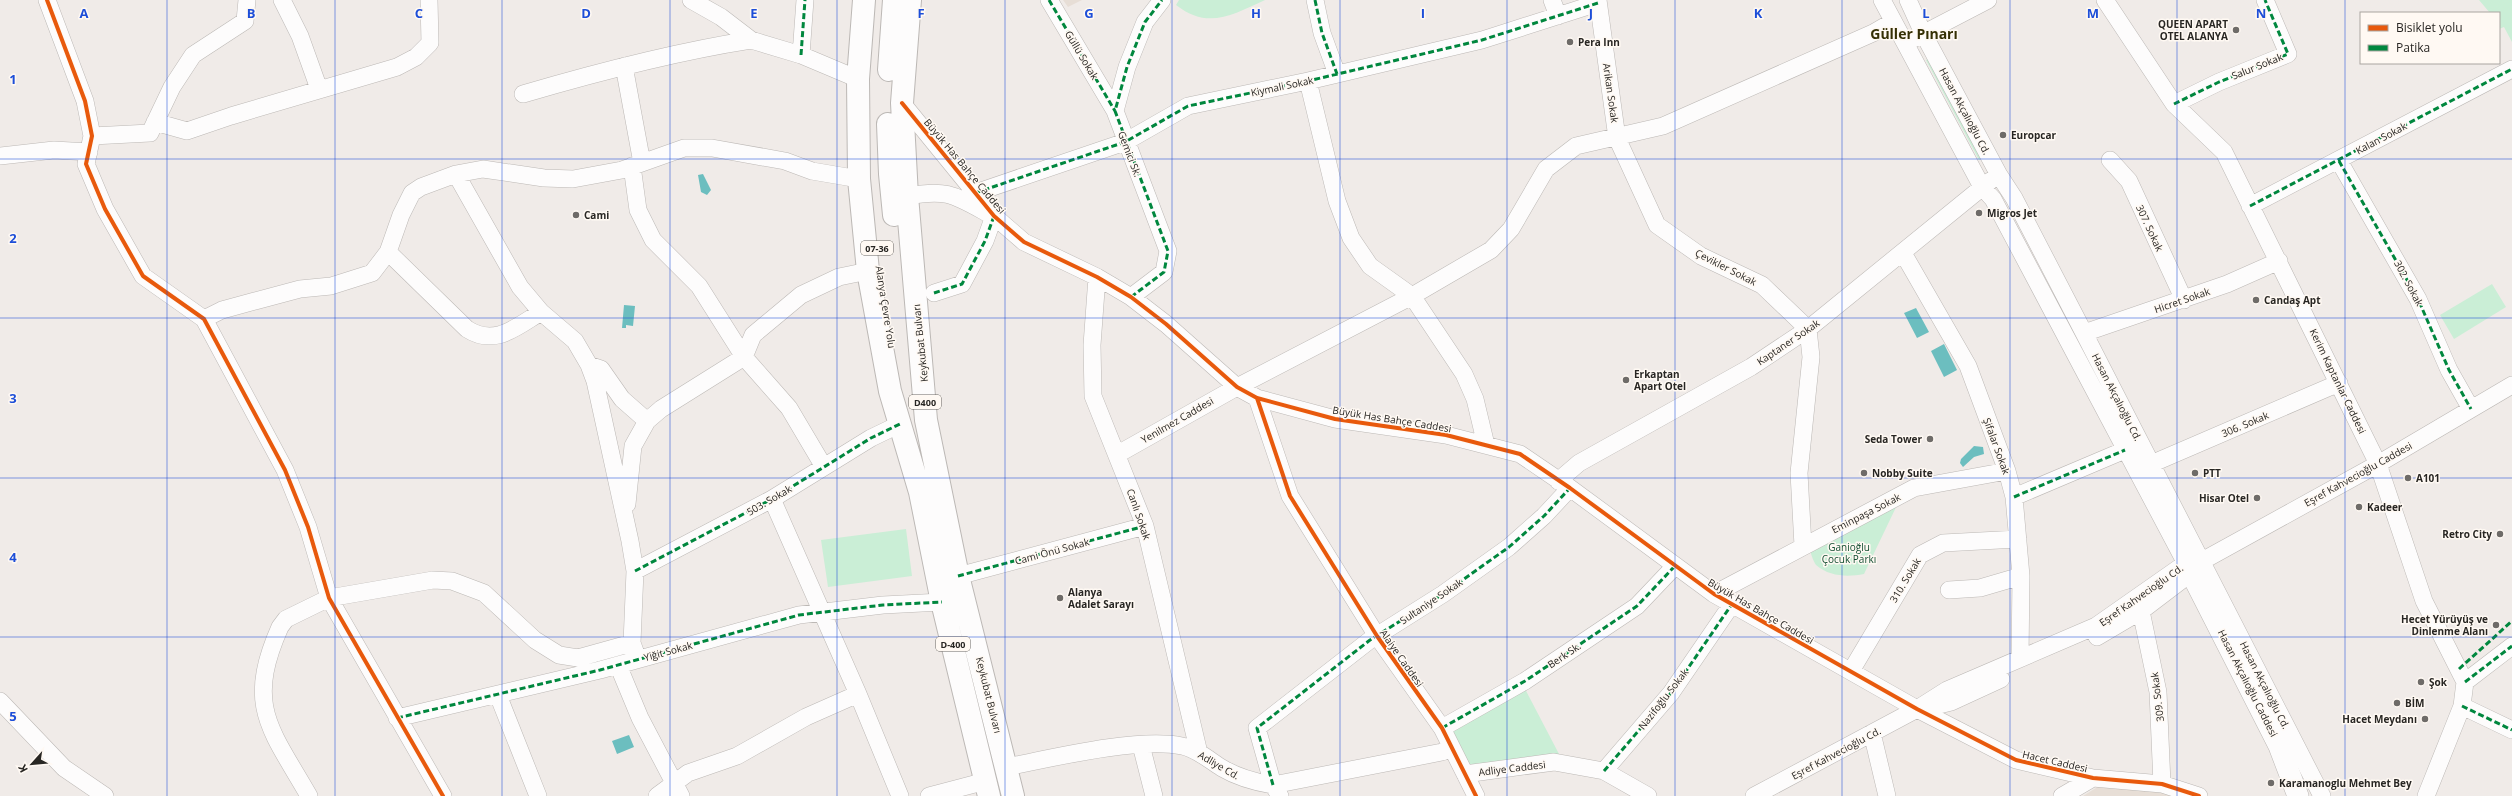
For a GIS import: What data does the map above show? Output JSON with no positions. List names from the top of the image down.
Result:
{
  "streets": {
    "highway": [
      "07-36",
      "Alanya Çevre Yolu",
      "Keykubat Bulvarı",
      "D400",
      "D-400"
    ],
    "main road": ["Hasan Akçalıoğlu Caddesi"],
    "street": [
      "Güllü Sokak",
      "Salur Sokak",
      "Kiymali Sokak",
      "Arikan Sokak",
      "Hasan Akçalıoğlu Cd.",
      "Kalan Sokak",
      "Gemici Sk.",
      "Büyük Has Bahçe Caddesi",
      "307. Sokak",
      "Çevikler Sokak",
      "302. Sokak",
      "Hicret Sokak",
      "Kaptaner Sokak",
      "Kerim Kaptanlar Caddesi",
      "Yenilmez Caddesi",
      "306. Sokak",
      "Şifalar Sokak",
      "Eşref Kahvecioğlu Caddesi",
      "503. Sokak",
      "Eminpaşa Sokak",
      "Canlı Sokak",
      "Cami Önü Sokak",
      "310. Sokak",
      "Eşref Kahvecioğlu Cd.",
      "Sultaniye Sokak",
      "Yiğit Sokak",
      "Berk Sk.",
      "Alaiye Caddesi",
      "309. Sokak",
      "Nazifoğlu Sokak",
      "Hacet Caddesi",
      "Adliye Cd.",
      "Adliye Caddesi"
    ]
  },
  "crossings": [
    ["Güllü Sokak", "Gemici Sk."],
    ["Salur Sokak", "Kerim Kaptanlar Caddesi"],
    ["Kiymali Sokak", "Arikan Sokak"],
    ["Kiymali Sokak", "Gemici Sk."],
    ["Kiymali Sokak", "Büyük Has Bahçe Caddesi"],
    ["Arikan Sokak", "Çevikler Sokak"],
    ["Arikan Sokak", "Yenilmez Caddesi"],
    ["Hasan Akçalıoğlu Cd.", "Hicret Sokak"],
    ["Hasan Akçalıoğlu Cd.", "Kaptaner Sokak"],
    ["Hasan Akçalıoğlu Cd.", "Yenilmez Caddesi"],
    ["Hasan Akçalıoğlu Cd.", "306. Sokak"],
    ["Hasan Akçalıoğlu Cd.", "Eşref Kahvecioğlu Caddesi"],
    ["Hasan Akçalıoğlu Cd.", "Eşref Kahvecioğlu Cd."],
    ["Hasan Akçalıoğlu Cd.", "Hasan Akçalıoğlu Caddesi"],
    ["Kalan Sokak", "302. Sokak"],
    ["Kalan Sokak", "Kerim Kaptanlar Caddesi"],
    ["Gemici Sk.", "Büyük Has Bahçe Caddesi"],
    ["Büyük Has Bahçe Caddesi", "Kaptaner Sokak"],
    ["Büyük Has Bahçe Caddesi", "Keykubat Bulvarı"],
    ["Büyük Has Bahçe Caddesi", "Yenilmez Caddesi"],
    ["Büyük Has Bahçe Caddesi", "Eminpaşa Sokak"],
    ["Büyük Has Bahçe Caddesi", "Canlı Sokak"],
    ["Büyük Has Bahçe Caddesi", "310. Sokak"],
    ["Büyük Has Bahçe Caddesi", "Eşref Kahvecioğlu Cd."],
    ["Büyük Has Bahçe Caddesi", "Sultaniye Sokak"],
    ["Büyük Has Bahçe Caddesi", "Berk Sk."],
    ["Büyük Has Bahçe Caddesi", "Alaiye Caddesi"],
    ["Büyük Has Bahçe Caddesi", "Nazifoğlu Sokak"],
    ["Büyük Has Bahçe Caddesi", "Hacet Caddesi"],
    ["307. Sokak", "Hicret Sokak"],
    ["Çevikler Sokak", "Kaptaner Sokak"],
    ["Çevikler Sokak", "Yenilmez Caddesi"],
    ["302. Sokak", "Eşref Kahvecioğlu Caddesi"],
    ["Hicret Sokak", "Kerim Kaptanlar Caddesi"],
    ["Alanya Çevre Yolu", "Keykubat Bulvarı"],
    ["Alanya Çevre Yolu", "D400"],
    ["Alanya Çevre Yolu", "D-400"],
    ["Kaptaner Sokak", "Şifalar Sokak"],
    ["Kaptaner Sokak", "Sultaniye Sokak"],
    ["Keykubat Bulvarı", "Cami Önü Sokak"],
    ["Keykubat Bulvarı", "Adliye Cd."],
    ["Kerim Kaptanlar Caddesi", "306. Sokak"],
    ["Kerim Kaptanlar Caddesi", "Eşref Kahvecioğlu Caddesi"],
    ["D400", "503. Sokak"],
    ["D400", "D-400"],
    ["Yenilmez Caddesi", "Canlı Sokak"],
    ["Şifalar Sokak", "Eminpaşa Sokak"],
    ["Şifalar Sokak", "310. Sokak"],
    ["Şifalar Sokak", "Eşref Kahvecioğlu Cd."],
    ["Eşref Kahvecioğlu Caddesi", "Eşref Kahvecioğlu Cd."],
    ["Eşref Kahvecioğlu Caddesi", "Hasan Akçalıoğlu Caddesi"],
    ["Canlı Sokak", "Cami Önü Sokak"],
    ["Canlı Sokak", "Adliye Cd."],
    ["Eşref Kahvecioğlu Cd.", "Hasan Akçalıoğlu Caddesi"],
    ["Eşref Kahvecioğlu Cd.", "309. Sokak"],
    ["Eşref Kahvecioğlu Cd.", "Hacet Caddesi"],
    ["Sultaniye Sokak", "Alaiye Caddesi"],
    ["Sultaniye Sokak", "Adliye Cd."],
    ["D-400", "Yiğit Sokak"],
    ["Berk Sk.", "Alaiye Caddesi"],
    ["Alaiye Caddesi", "Adliye Cd."],
    ["Alaiye Caddesi", "Adliye Caddesi"],
    ["309. Sokak", "Hacet Caddesi"],
    ["Nazifoğlu Sokak", "Adliye Caddesi"]
  ],
  "districts": ["Güller Pınarı"],
  "parks": ["Ganioğlu Çocuk Parkı"],
  "places": [
    "QUEEN APART OTEL ALANYA",
    "Pera Inn",
    "Europcar",
    "Migros Jet",
    "Cami",
    "Candaş Apt",
    "Erkaptan Apart Otel",
    "Seda Tower",
    "Nobby Suite",
    "PTT",
    "A101",
    "Hisar Otel",
    "Kadeer",
    "Retro City",
    "Alanya Adalet Sarayı",
    "Hecet Yürüyüş ve Dinlenme Alanı",
    "Şok",
    "BİM",
    "Hacet Meydanı",
    "Karamanoglu Mehmet Bey"
  ],
  "legend": ["Bisiklet yolu", "Patika"],
  "north": "bottom left",
  "grid": {
    "columns": [
      "A",
      "B",
      "C",
      "D",
      "E",
      "F",
      "G",
      "H",
      "I",
      "J",
      "K",
      "L",
      "M",
      "N"
    ],
    "rows": [
      "1",
      "2",
      "3",
      "4",
      "5"
    ]
  }
}
